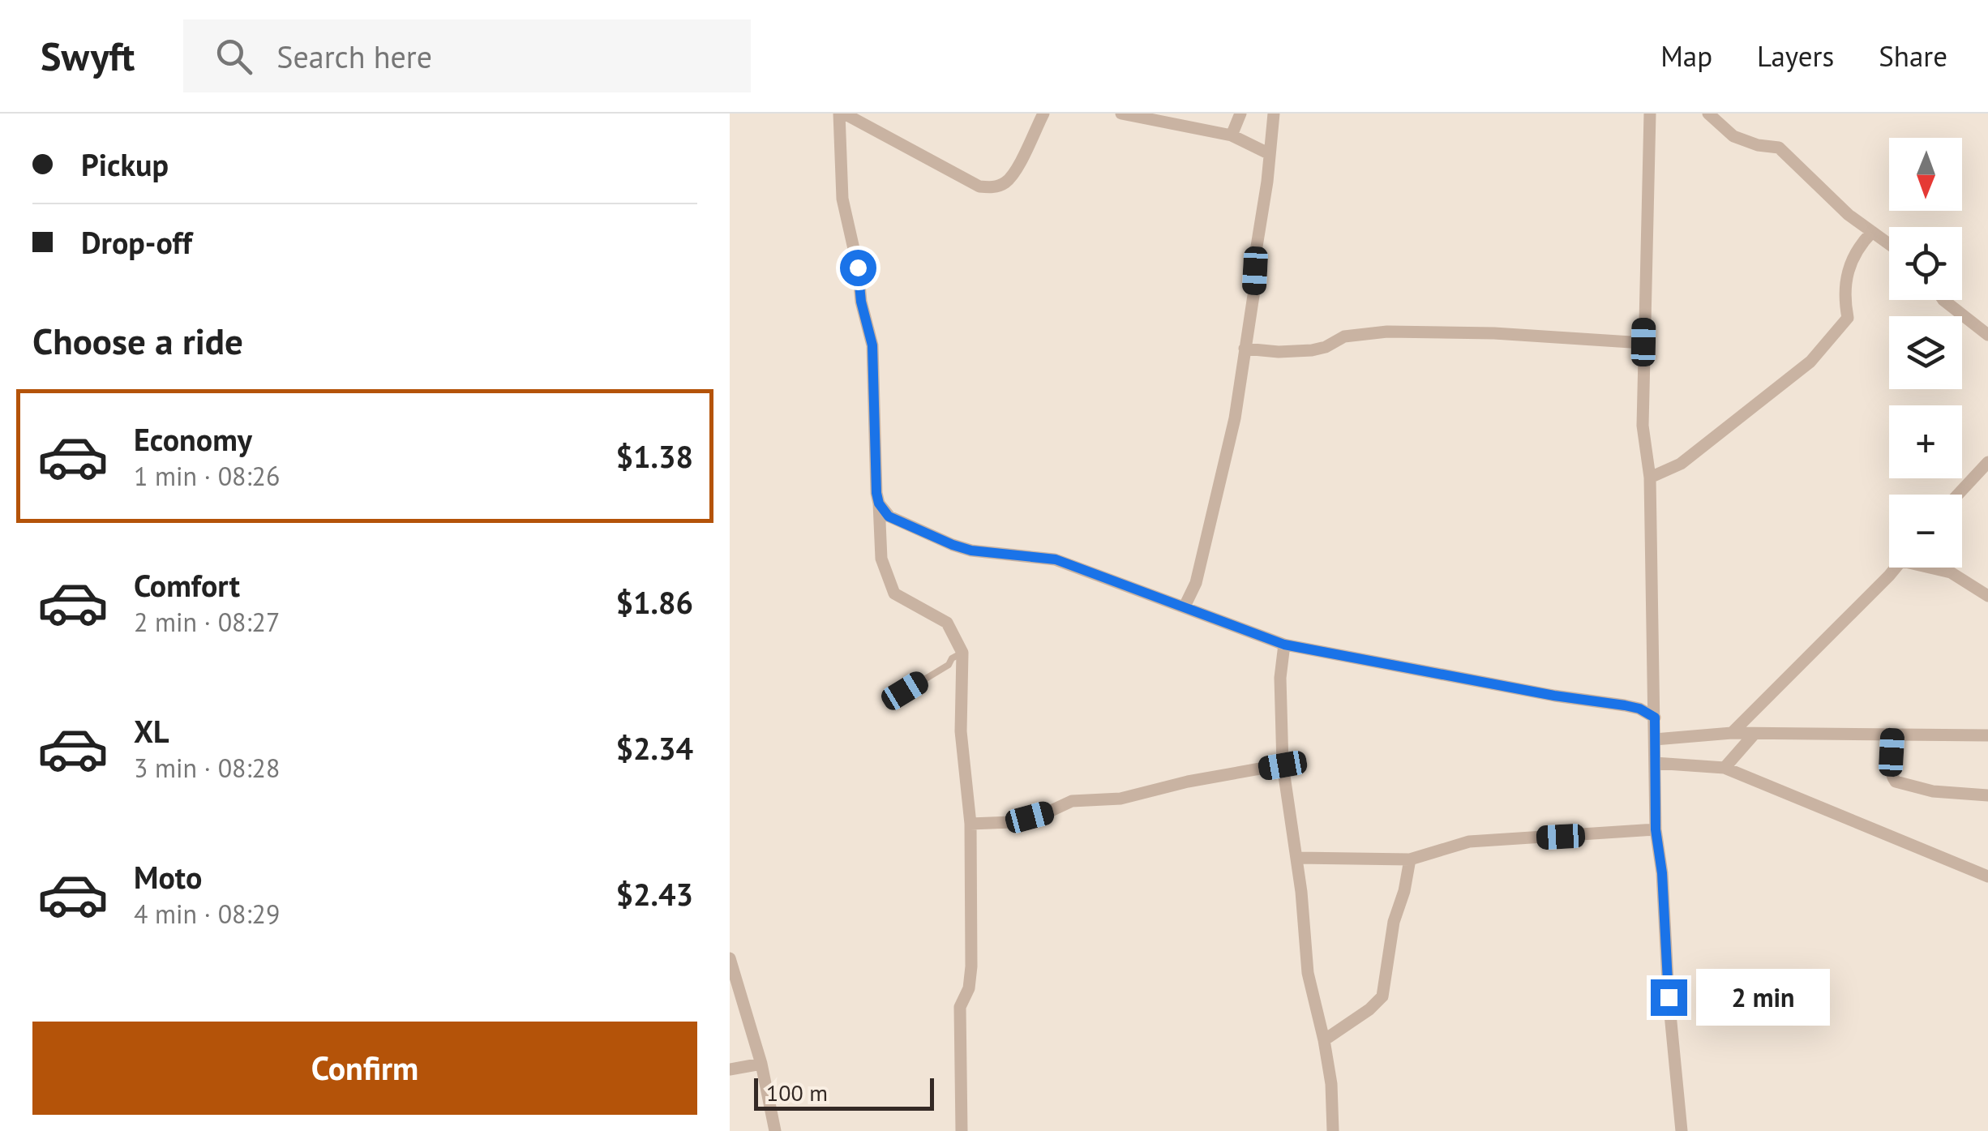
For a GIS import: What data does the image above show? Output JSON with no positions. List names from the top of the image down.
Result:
{
  "scale_bar": "100 m",
  "north": "bottom",
  "page": {
    "header": "Swyft",
    "search": "Search here",
    "nav": ["Map", "Layers", "Share"],
    "banner": ["Pickup", "Drop-off"],
    "map_buttons": ["+", "−"],
    "heading": "Choose a ride",
    "list": [
      {
        "name": "Economy",
        "note": "1 min · 08:26",
        "value": "$1.38"
      },
      {
        "name": "Comfort",
        "note": "2 min · 08:27",
        "value": "$1.86"
      },
      {
        "name": "XL",
        "note": "3 min · 08:28",
        "value": "$2.34"
      },
      {
        "name": "Moto",
        "note": "4 min · 08:29",
        "value": "$2.43"
      }
    ],
    "bubble": "2 min",
    "buttons": "Confirm",
    "scale": "100 m"
  }
}
